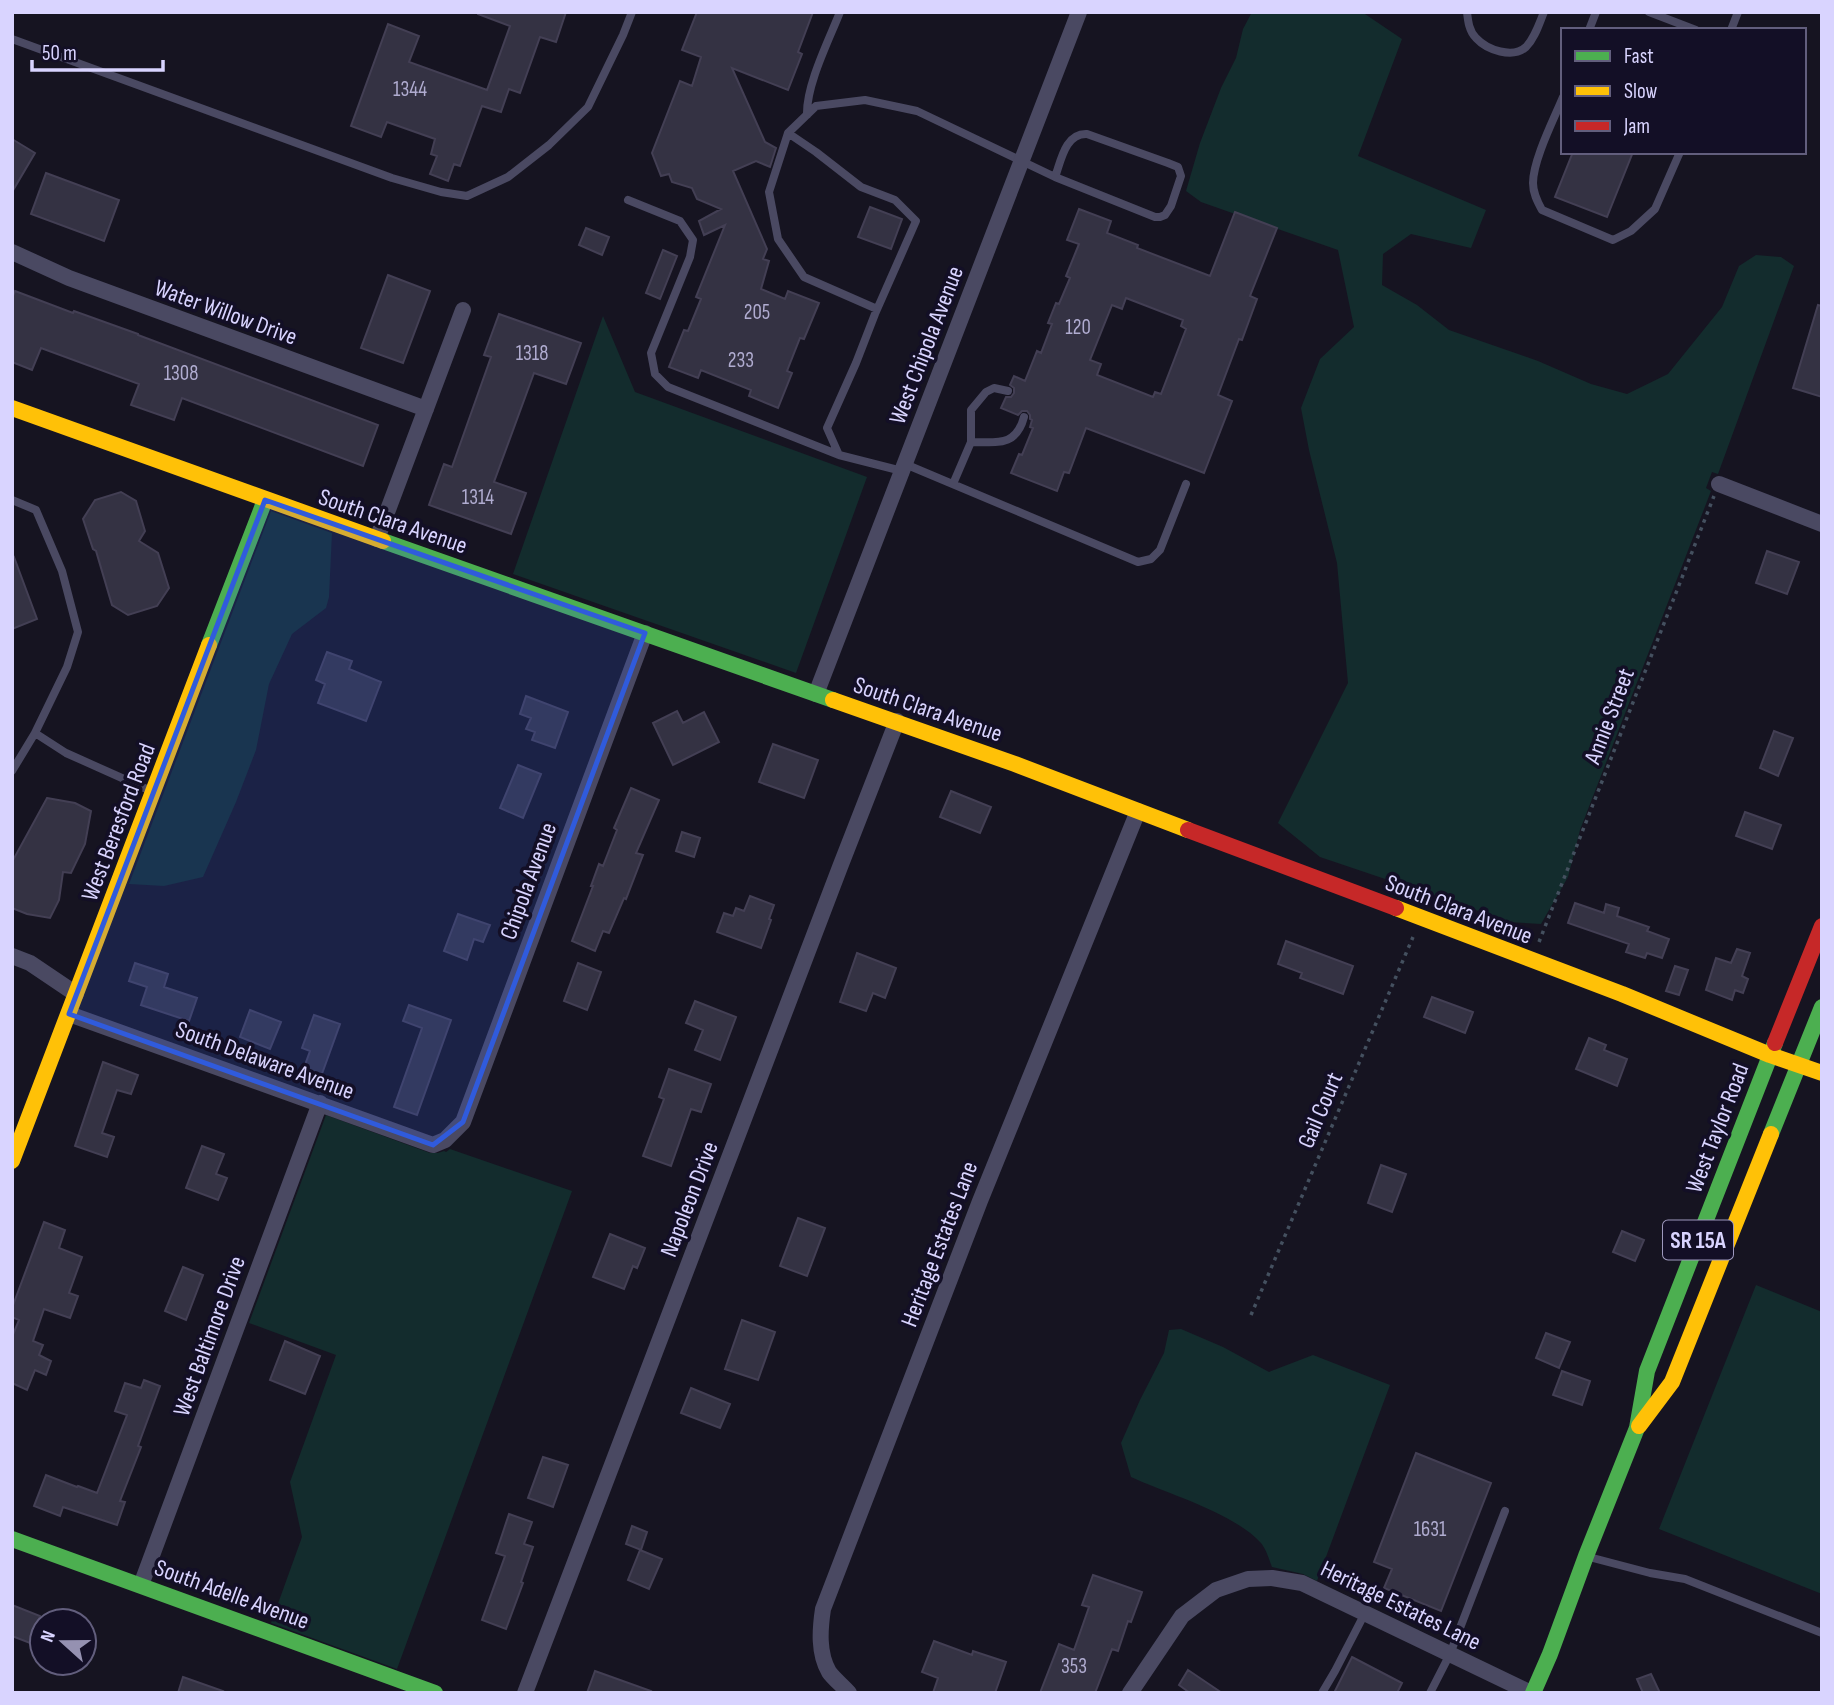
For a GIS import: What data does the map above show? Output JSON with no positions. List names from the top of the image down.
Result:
{
  "streets": {
    "main road": [
      "South Clara Avenue",
      "West Beresford Road",
      "West Taylor Road",
      "SR 15A",
      "South Adelle Avenue"
    ],
    "street": [
      "Water Willow Drive",
      "West Chipola Avenue",
      "Chipola Avenue",
      "South Delaware Avenue",
      "Napoleon Drive",
      "Heritage Estates Lane",
      "West Baltimore Drive"
    ],
    "path": ["Annie Street", "Gail Court"]
  },
  "crossings": [
    ["West Chipola Avenue", "South Clara Avenue"],
    ["South Clara Avenue", "Annie Street"],
    ["South Clara Avenue", "West Beresford Road"],
    ["South Clara Avenue", "Chipola Avenue"],
    ["South Clara Avenue", "Gail Court"],
    ["South Clara Avenue", "West Taylor Road"],
    ["South Clara Avenue", "Napoleon Drive"],
    ["South Clara Avenue", "Heritage Estates Lane"],
    ["West Beresford Road", "South Delaware Avenue"],
    ["Chipola Avenue", "South Delaware Avenue"],
    ["South Delaware Avenue", "West Baltimore Drive"],
    ["West Taylor Road", "SR 15A"],
    ["SR 15A", "Heritage Estates Lane"],
    ["West Baltimore Drive", "South Adelle Avenue"]
  ],
  "house_numbers": [
    "1344",
    "205",
    "120",
    "1318",
    "233",
    "1308",
    "1314",
    "1631",
    "353"
  ],
  "legend": ["Fast", "Slow", "Jam"],
  "scale_bar": "50 m",
  "north": "left"
}
